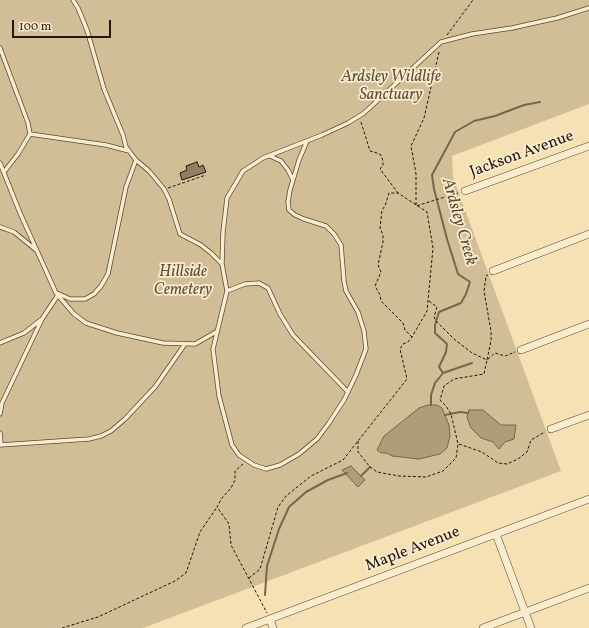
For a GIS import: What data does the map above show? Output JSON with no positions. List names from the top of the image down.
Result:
{
  "streets": {
    "street": ["Jackson Avenue", "Maple Avenue"]
  },
  "water": ["Ardsley Creek"],
  "parks": ["Ardsley Wildlife Sanctuary", "Hillside Cemetery"],
  "scale_bar": "100 m"
}
